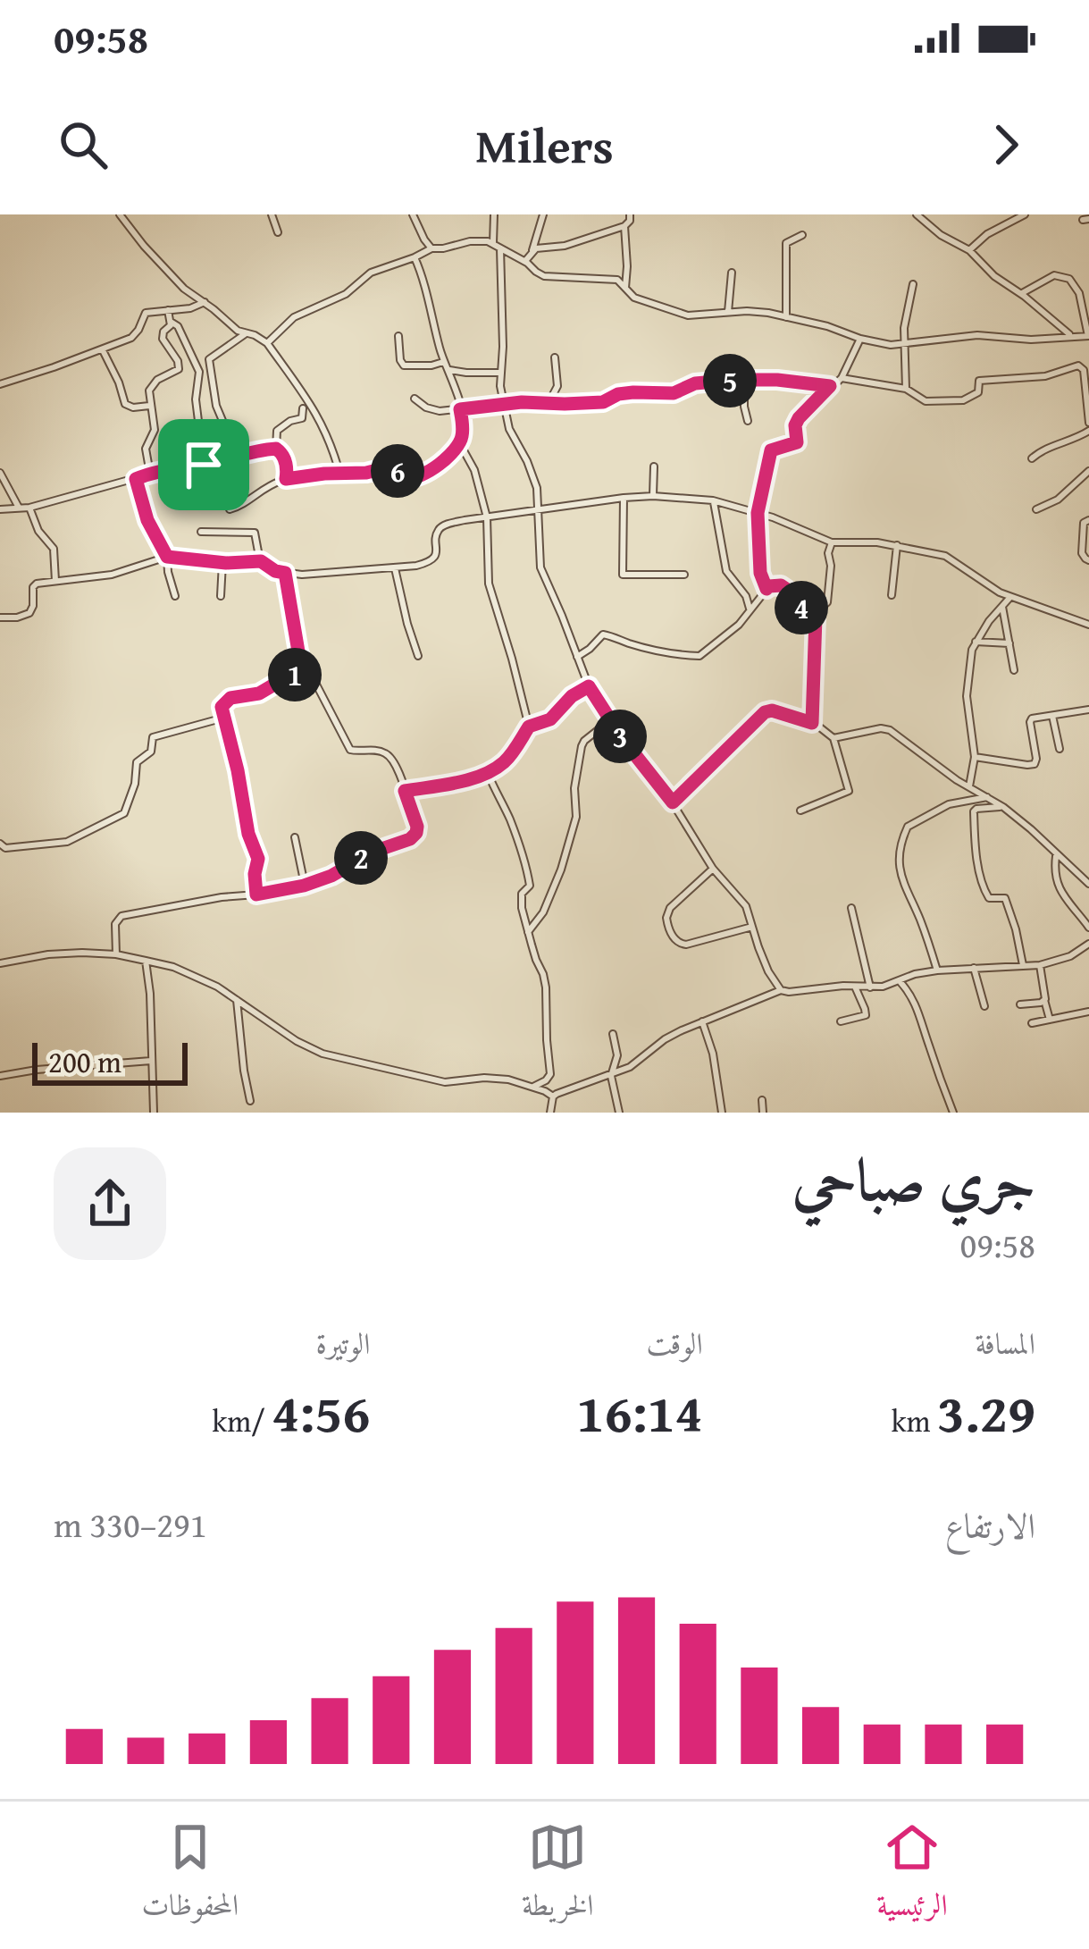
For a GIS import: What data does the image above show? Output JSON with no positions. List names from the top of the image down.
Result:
{
  "scale_bar": "200 m",
  "page": {
    "status": "09:58",
    "header": "Milers",
    "pins": [
      "5",
      "6",
      "4",
      "1",
      "3",
      "2"
    ],
    "scale": "200 m",
    "heading": ["جري صباحي", "09:58"],
    "stats": [
      ["المسافة", "3.29 km"],
      ["الوقت", "16:14"],
      ["الوتيرة", "4:56 /km"]
    ],
    "chart": ["الارتفاع", "291–330 m"],
    "tabs": ["الرئيسية", "الخريطة", "المحفوظات"]
  }
}
